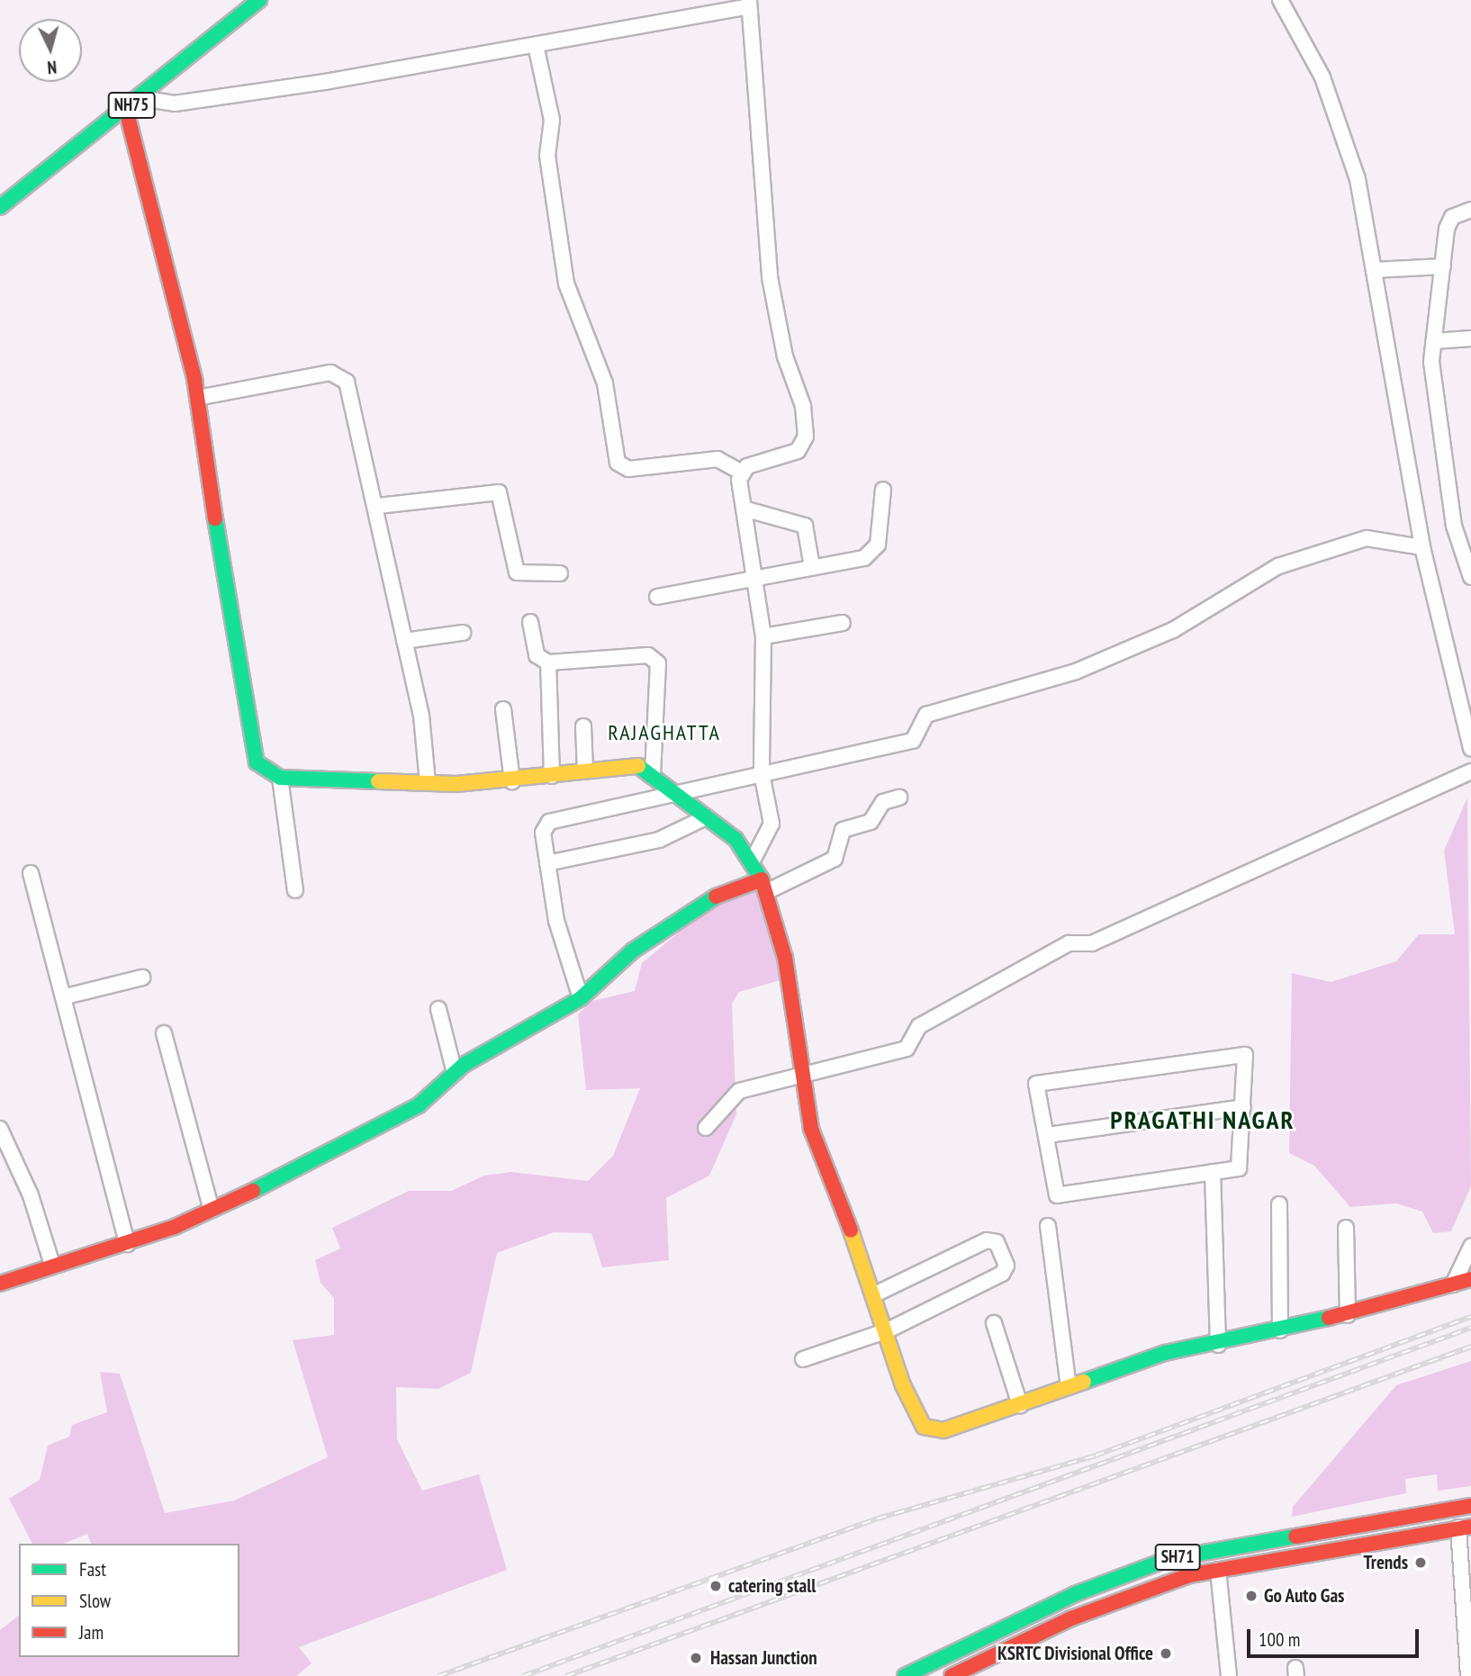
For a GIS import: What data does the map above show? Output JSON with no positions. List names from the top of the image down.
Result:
{
  "streets": {
    "main road": ["NH75", "SH71"]
  },
  "districts": ["RAJAGHATTA", "PRAGATHI NAGAR"],
  "places": [
    "Trends",
    "catering stall",
    "Go Auto Gas",
    "KSRTC Divisional Office",
    "Hassan Junction"
  ],
  "legend": ["Fast", "Slow", "Jam"],
  "scale_bar": "100 m",
  "north": "bottom"
}
